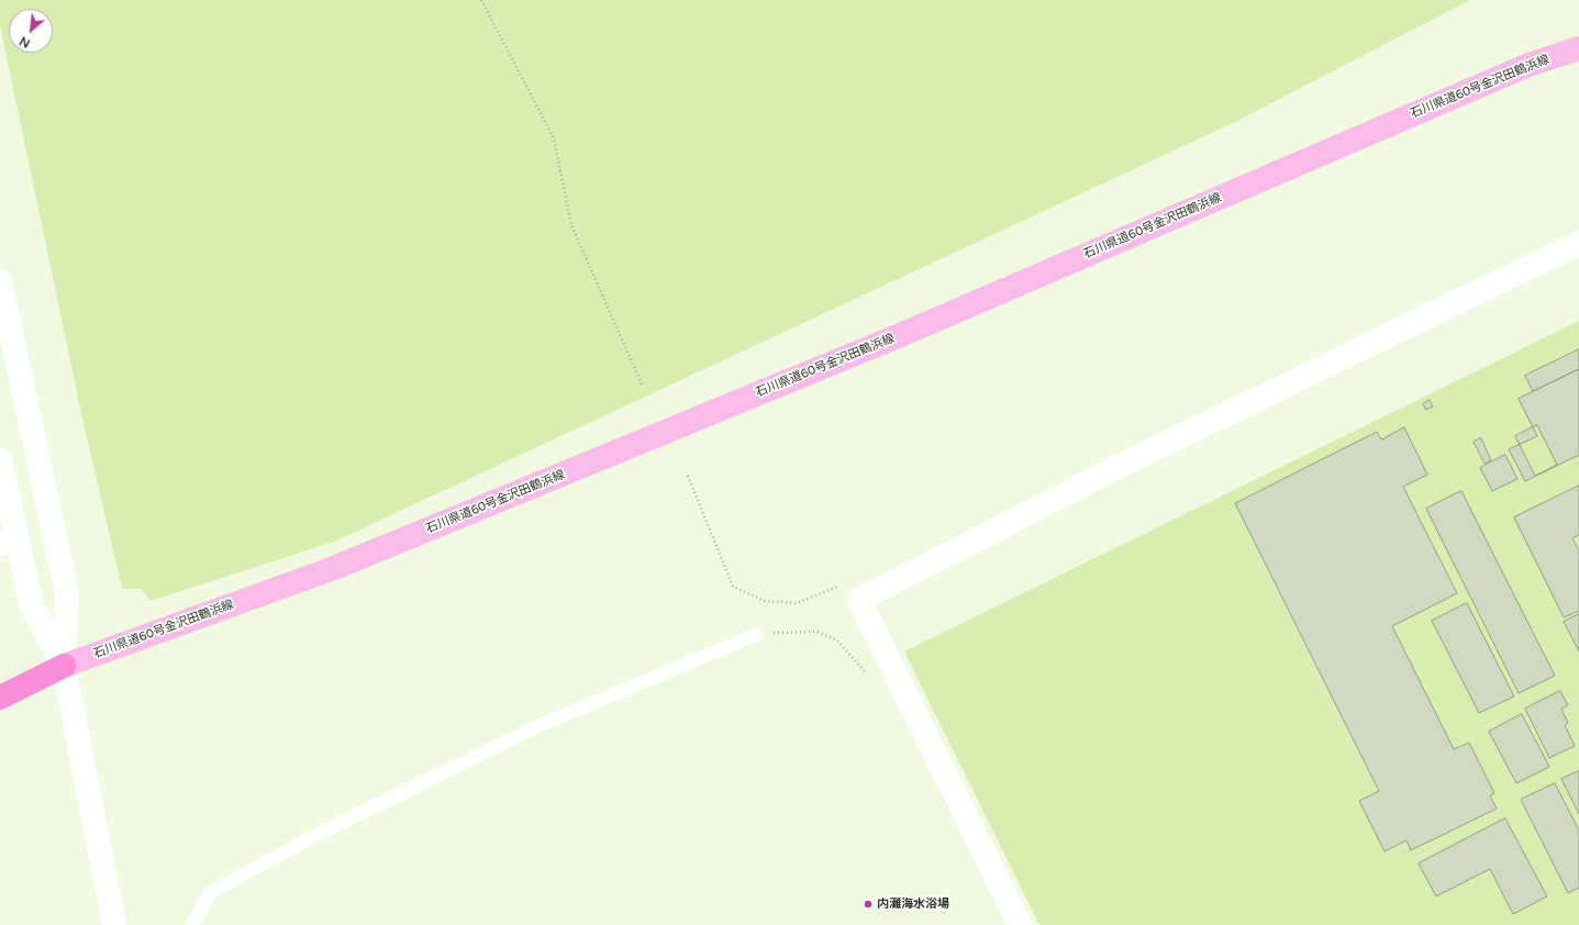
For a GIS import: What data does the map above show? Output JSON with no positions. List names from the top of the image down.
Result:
{
  "streets": {
    "main road": ["石川県道60号金沢田鶴浜線"]
  },
  "places": ["内灘海水浴場"],
  "north": "bottom left"
}
